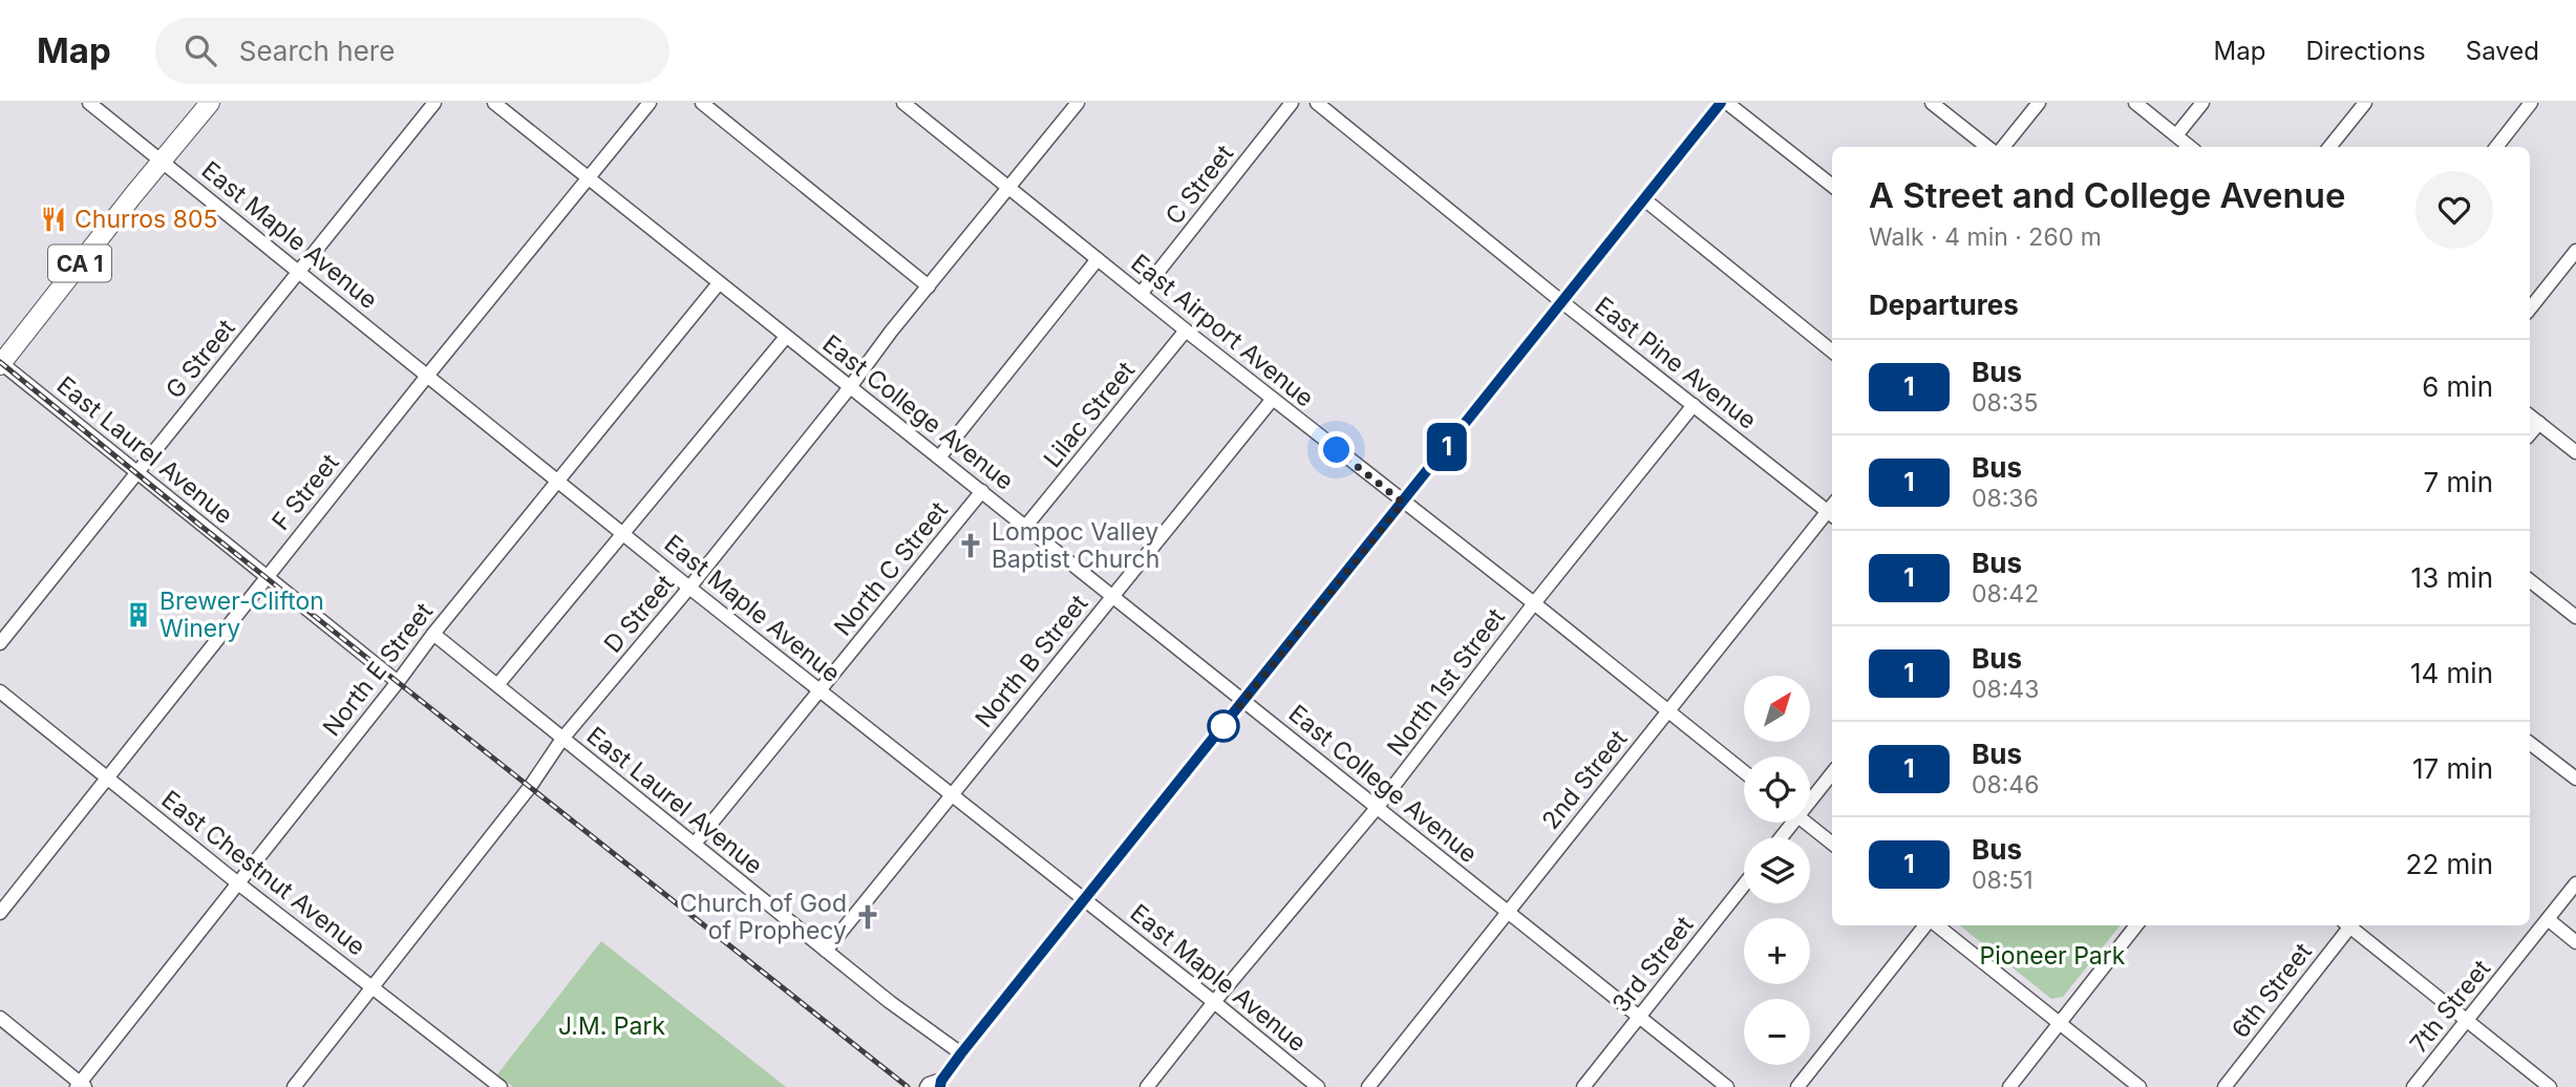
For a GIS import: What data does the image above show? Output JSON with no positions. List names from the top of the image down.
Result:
{
  "streets": {
    "highway": ["CA 1"],
    "street": [
      "C Street",
      "East Maple Avenue",
      "East Airport Avenue",
      "G Street",
      "East Pine Avenue",
      "East College Avenue",
      "Lilac Street",
      "East Laurel Avenue",
      "F Street",
      "North C Street",
      "D Street",
      "North B Street",
      "North E Street",
      "North 1st Street",
      "2nd Street",
      "East Chestnut Avenue",
      "3rd Street",
      "6th Street",
      "7th Street"
    ]
  },
  "crossings": [
    ["C Street", "East Airport Avenue"],
    ["East Maple Avenue", "CA 1"],
    ["East Maple Avenue", "G Street"],
    ["East Maple Avenue", "F Street"],
    ["East Maple Avenue", "North C Street"],
    ["East Maple Avenue", "D Street"],
    ["East Maple Avenue", "North B Street"],
    ["East Maple Avenue", "North E Street"],
    ["East Maple Avenue", "North 1st Street"],
    ["CA 1", "East Laurel Avenue"],
    ["East Airport Avenue", "Lilac Street"],
    ["East Airport Avenue", "D Street"],
    ["East Airport Avenue", "North B Street"],
    ["East Airport Avenue", "North 1st Street"],
    ["East Airport Avenue", "2nd Street"],
    ["G Street", "East Laurel Avenue"],
    ["East Pine Avenue", "North 1st Street"],
    ["East Pine Avenue", "2nd Street"],
    ["East College Avenue", "Lilac Street"],
    ["East College Avenue", "F Street"],
    ["East College Avenue", "North C Street"],
    ["East College Avenue", "D Street"],
    ["East College Avenue", "North B Street"],
    ["East College Avenue", "North E Street"],
    ["East College Avenue", "North 1st Street"],
    ["East College Avenue", "2nd Street"],
    ["East College Avenue", "3rd Street"],
    ["East Laurel Avenue", "F Street"],
    ["East Laurel Avenue", "North C Street"],
    ["East Laurel Avenue", "D Street"],
    ["East Laurel Avenue", "North B Street"],
    ["East Laurel Avenue", "North E Street"],
    ["F Street", "East Chestnut Avenue"],
    ["D Street", "East Chestnut Avenue"],
    ["North E Street", "East Chestnut Avenue"]
  ],
  "parks": ["Pioneer Park", "J.M. Park"],
  "places": {
    "restaurant": ["Churros 805"],
    "church": ["Lompoc Valley Baptist Church", "Church of God of Prophecy"],
    "building": ["Brewer-Clifton Winery"]
  },
  "lines": ["bus line 1"],
  "north": "top right",
  "page": {
    "header": "Map",
    "search": "Search here",
    "nav": ["Map", "Directions", "Saved"],
    "on_map": "1",
    "heading": [
      ["A Street and College Avenue", "Walk · 4 min · 260 m"],
      "Departures"
    ],
    "list": [
      {
        "mark": "1",
        "name": "Bus",
        "note": "08:35",
        "value": "6 min"
      },
      {
        "mark": "1",
        "name": "Bus",
        "note": "08:36",
        "value": "7 min"
      },
      {
        "mark": "1",
        "name": "Bus",
        "note": "08:42",
        "value": "13 min"
      },
      {
        "mark": "1",
        "name": "Bus",
        "note": "08:43",
        "value": "14 min"
      },
      {
        "mark": "1",
        "name": "Bus",
        "note": "08:46",
        "value": "17 min"
      },
      {
        "mark": "1",
        "name": "Bus",
        "note": "08:51",
        "value": "22 min"
      }
    ],
    "map_buttons": ["+", "−"]
  }
}
